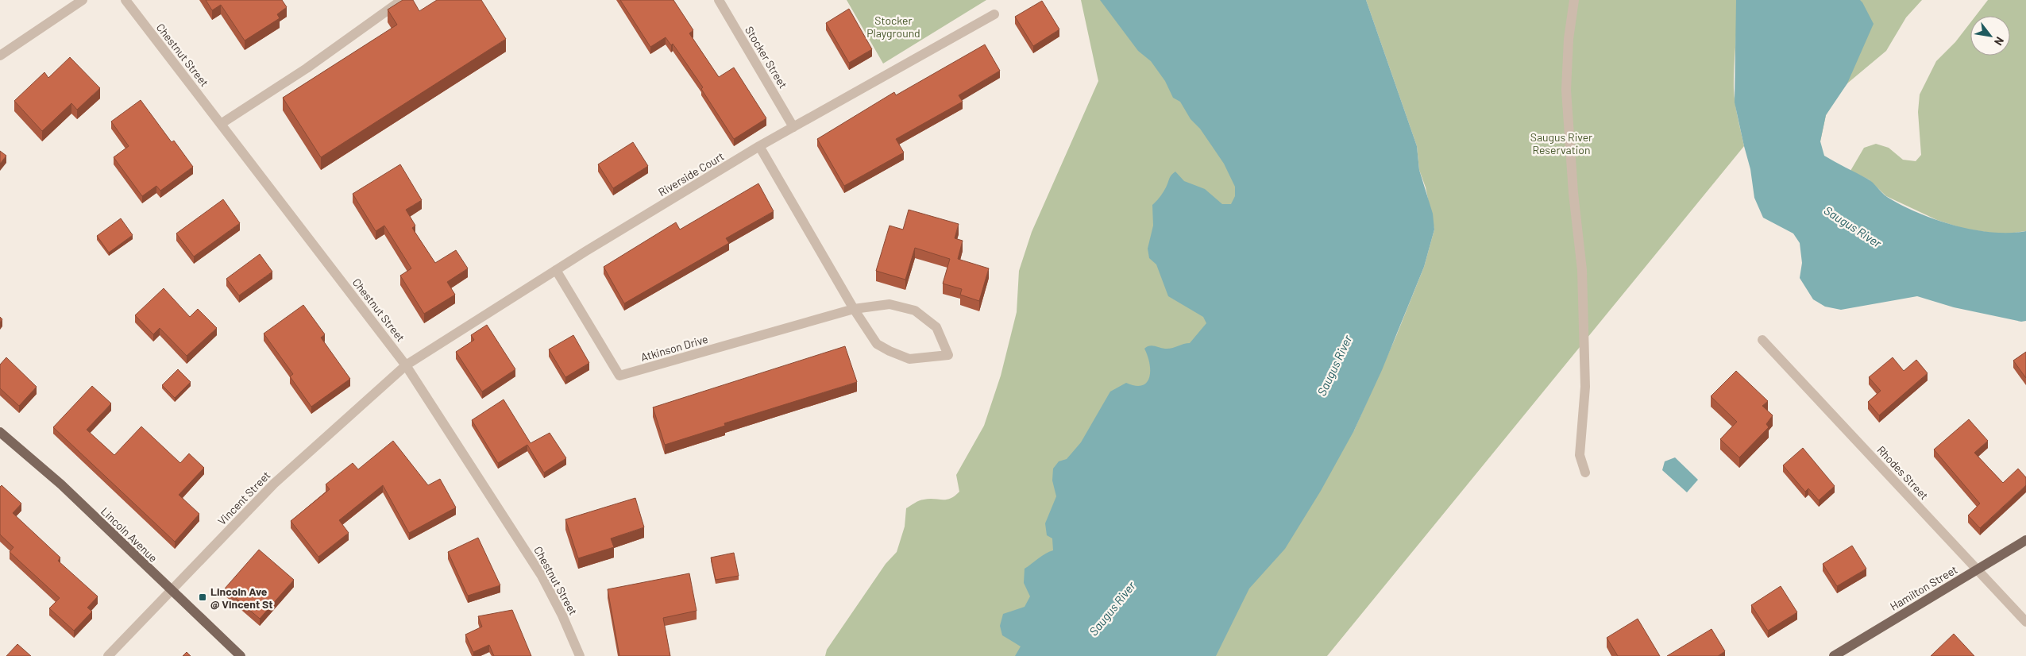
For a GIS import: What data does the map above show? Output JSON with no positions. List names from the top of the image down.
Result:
{
  "streets": {
    "main road": ["Lincoln Avenue", "Hamilton Street"],
    "street": [
      "Chestnut Street",
      "Stocker Street",
      "Riverside Court",
      "Atkinson Drive",
      "Rhodes Street",
      "Vincent Street"
    ]
  },
  "crossings": [
    ["Chestnut Street", "Riverside Court"],
    ["Chestnut Street", "Vincent Street"],
    ["Stocker Street", "Riverside Court"],
    ["Riverside Court", "Atkinson Drive"],
    ["Riverside Court", "Vincent Street"],
    ["Rhodes Street", "Hamilton Street"],
    ["Vincent Street", "Lincoln Avenue"]
  ],
  "water": ["Saugus River"],
  "parks": ["Stocker Playground", "Saugus River Reservation"],
  "places": {
    "transit": ["Lincoln Ave @ Vincent St"]
  },
  "north": "bottom right"
}
